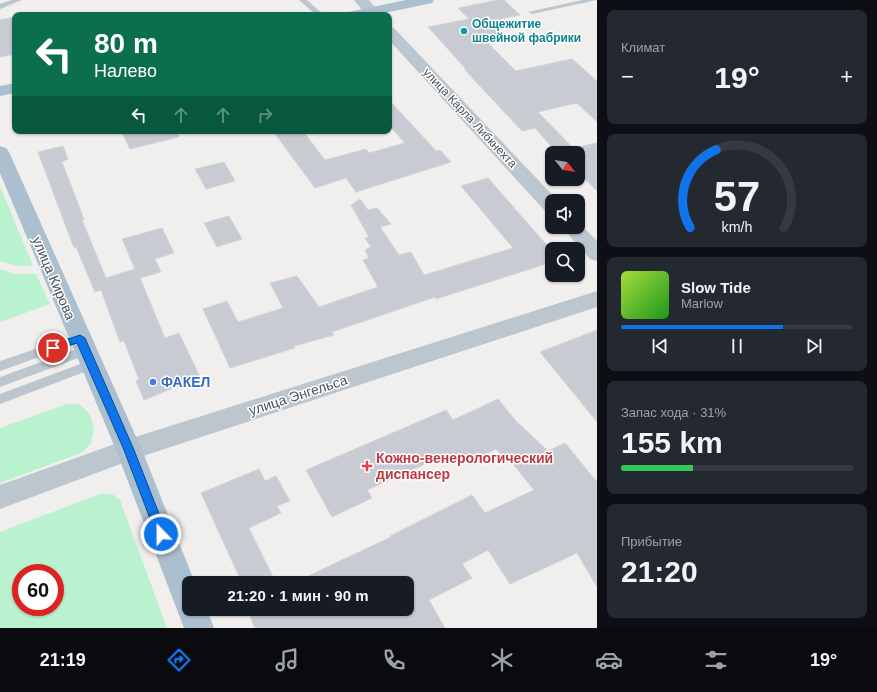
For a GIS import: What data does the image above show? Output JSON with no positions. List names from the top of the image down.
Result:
{
  "streets": {
    "main road": ["улица Кирова"],
    "street": ["улица Карла Либкнехта", "улица Энгельса"]
  },
  "crossings": [
    ["улица Кирова", "улица Энгельса"]
  ],
  "places": {
    "other": ["Общежитие швейной фабрики", "ФАКЕЛ"],
    "health": ["Кожно-венерологический диспансер"]
  },
  "north": "bottom right",
  "page": {
    "tile": [
      "Климат",
      ["Запас хода · 31%", "155 km"],
      ["Прибытие", "21:20"]
    ],
    "turn": ["80 m", "Налево"],
    "heat": ["−", "19°", "+"],
    "song": ["Slow Tide", "Marlow"],
    "limit": "60",
    "trip": "21:20 · 1 мин · 90 m",
    "tabs": ["21:19", "19°"],
    "gauge": ["57", "km/h"]
  }
}
